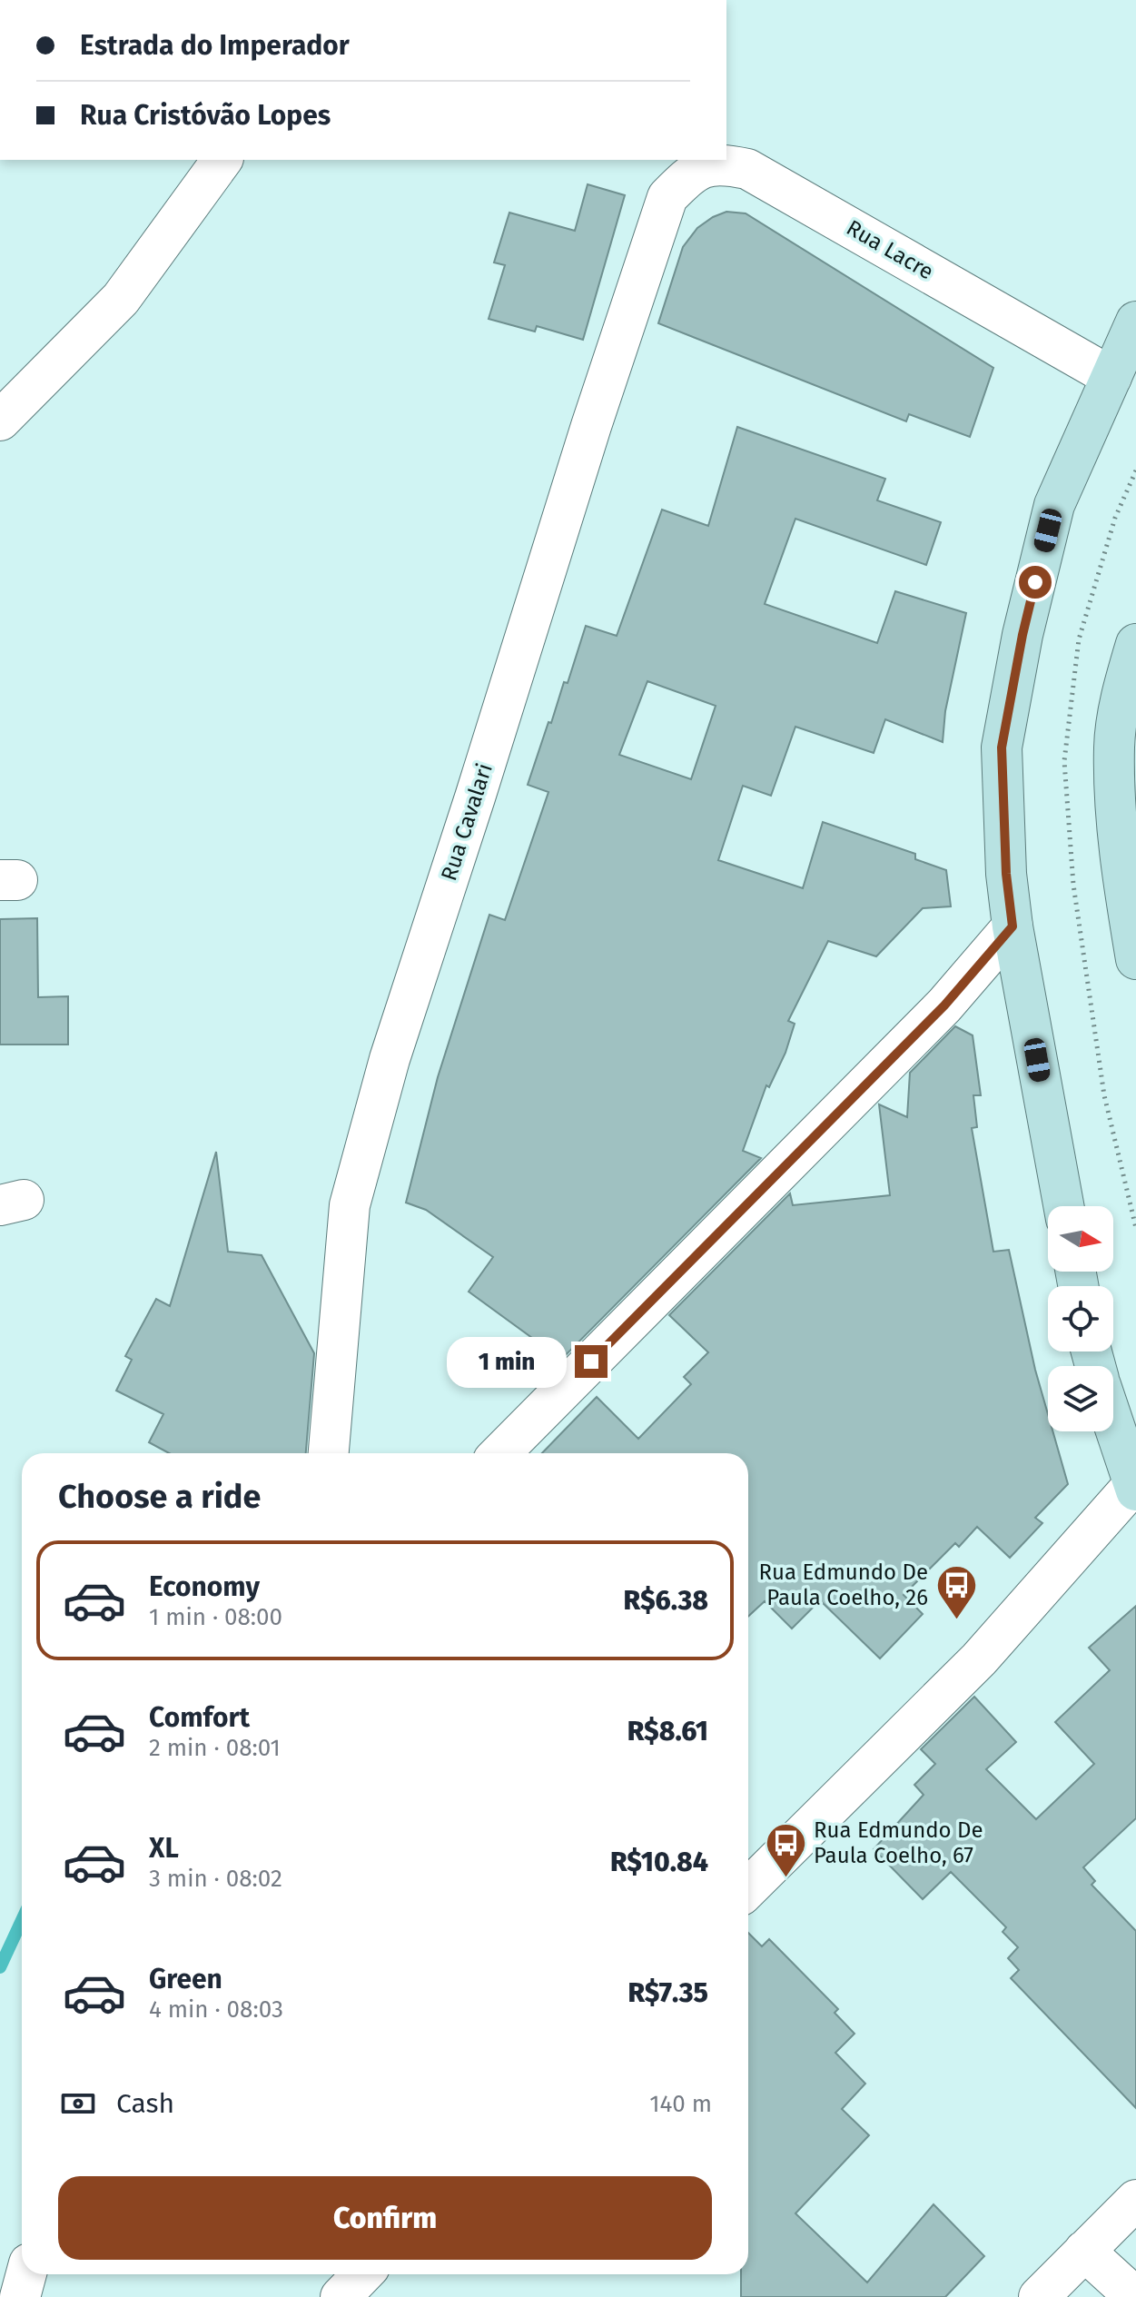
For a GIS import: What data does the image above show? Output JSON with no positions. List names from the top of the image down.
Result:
{
  "streets": {
    "street": ["Rua Lacre", "Rua Cavalari"]
  },
  "crossings": [
    ["Rua Lacre", "Rua Cavalari"]
  ],
  "places": {
    "bus stop": ["Rua Edmundo De Paula Coelho, 26", "Rua Edmundo De Paula Coelho, 67"]
  },
  "north": "right",
  "page": {
    "banner": ["Estrada do Imperador", "Rua Cristóvão Lopes"],
    "bubble": "1 min",
    "heading": "Choose a ride",
    "list": [
      {
        "name": "Economy",
        "note": "1 min · 08:00",
        "value": "R$6.38"
      },
      {
        "name": "Comfort",
        "note": "2 min · 08:01",
        "value": "R$8.61"
      },
      {
        "name": "XL",
        "note": "3 min · 08:02",
        "value": "R$10.84"
      },
      {
        "name": "Green",
        "note": "4 min · 08:03",
        "value": "R$7.35"
      }
    ],
    "pay": ["Cash", "140 m"],
    "buttons": "Confirm"
  }
}
